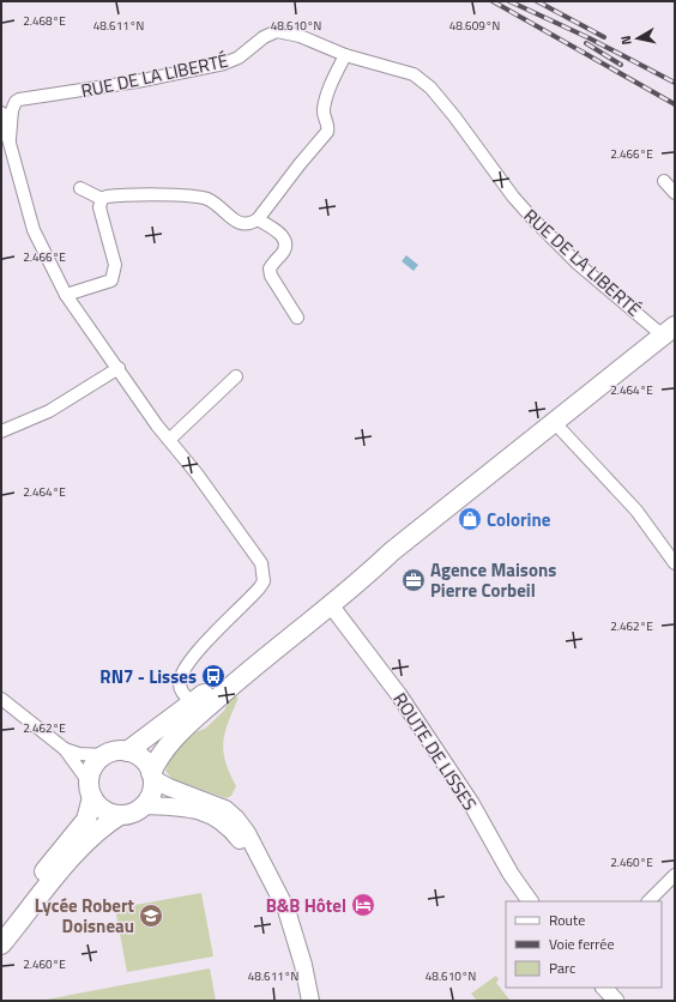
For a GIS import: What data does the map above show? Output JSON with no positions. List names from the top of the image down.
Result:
{
  "streets": {
    "street": ["RUE DE LA LIBERTÉ", "ROUTE DE LISSES"]
  },
  "places": {
    "shop": ["Colorine"],
    "office": ["Agence Maisons Pierre Corbeil"],
    "bus stop": ["RN7 - Lisses"],
    "hotel": ["B&B Hôtel"],
    "school or university": ["Lycée Robert Doisneau"]
  },
  "legend": ["Route", "Voie ferrée", "Parc"],
  "north": "left",
  "coordinates": [
    "2.468°E",
    "48.611°N",
    "48.610°N",
    "48.609°N",
    "2.466°E",
    "2.464°E",
    "2.462°E",
    "2.460°E"
  ]
}
